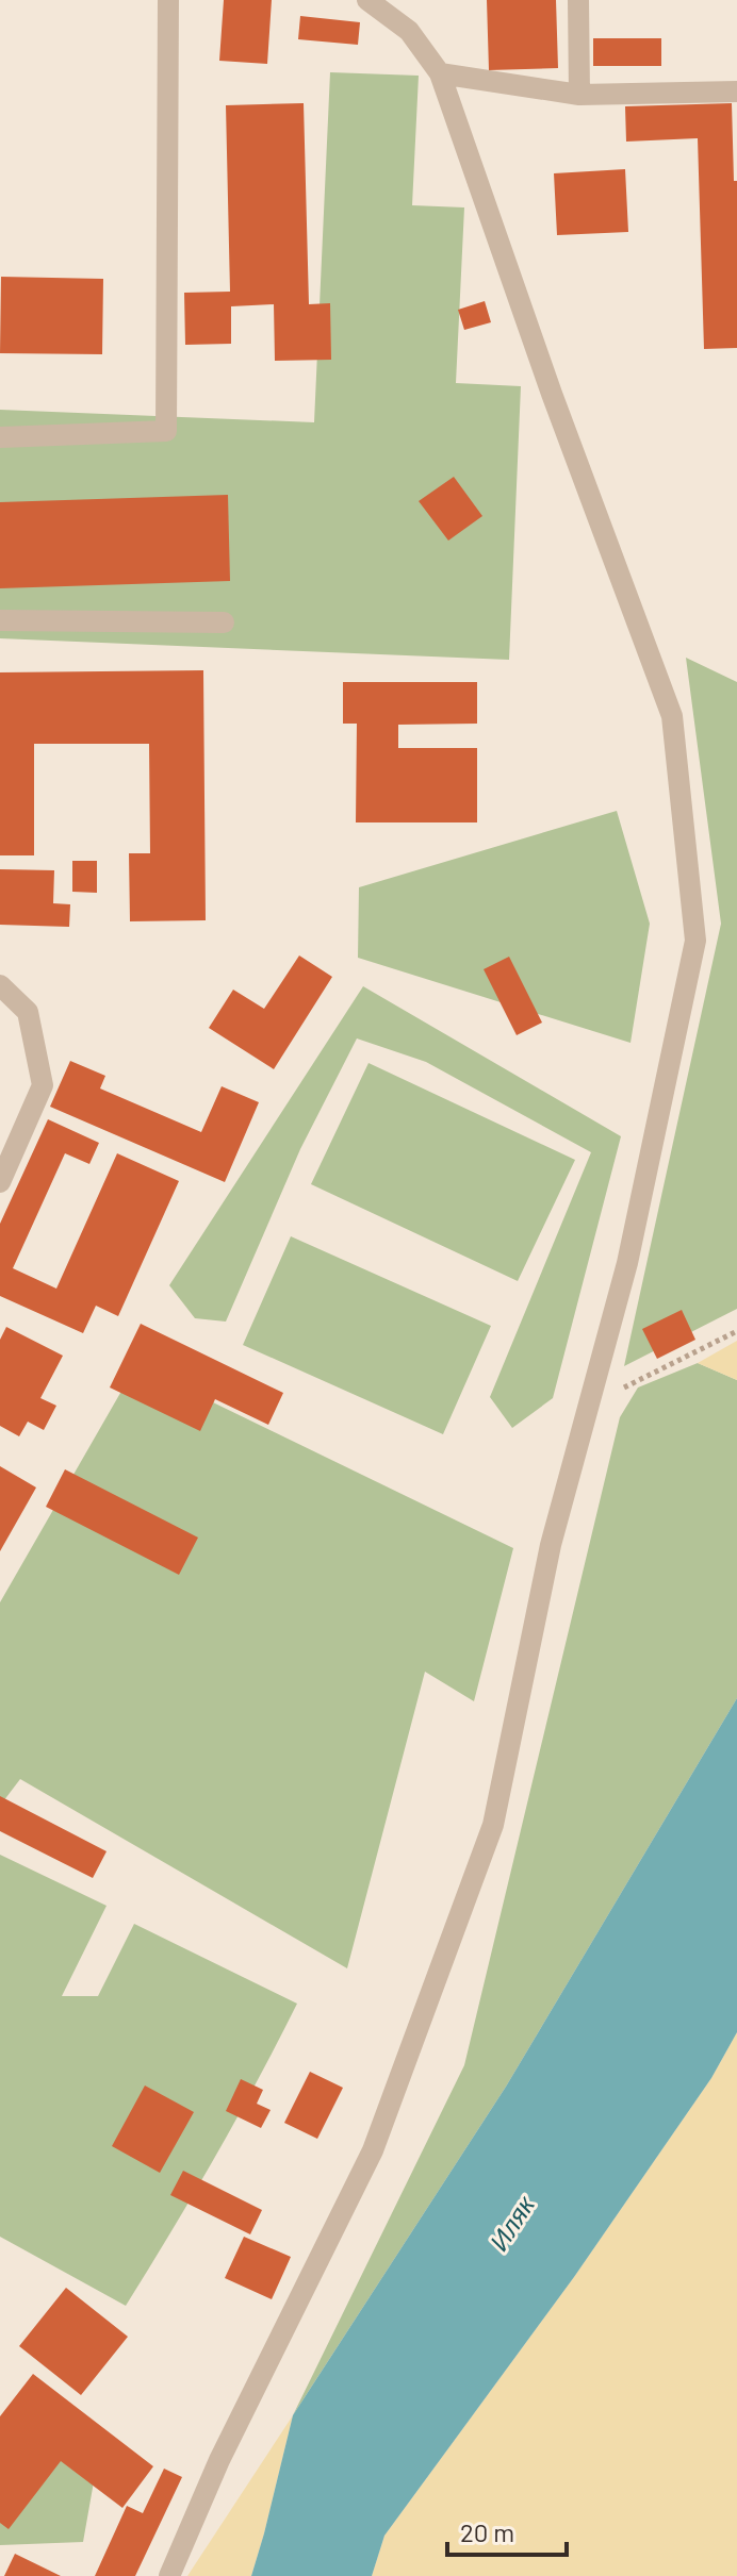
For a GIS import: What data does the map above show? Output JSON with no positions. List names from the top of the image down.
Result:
{
  "water": ["Иляк"],
  "scale_bar": "20 m"
}
